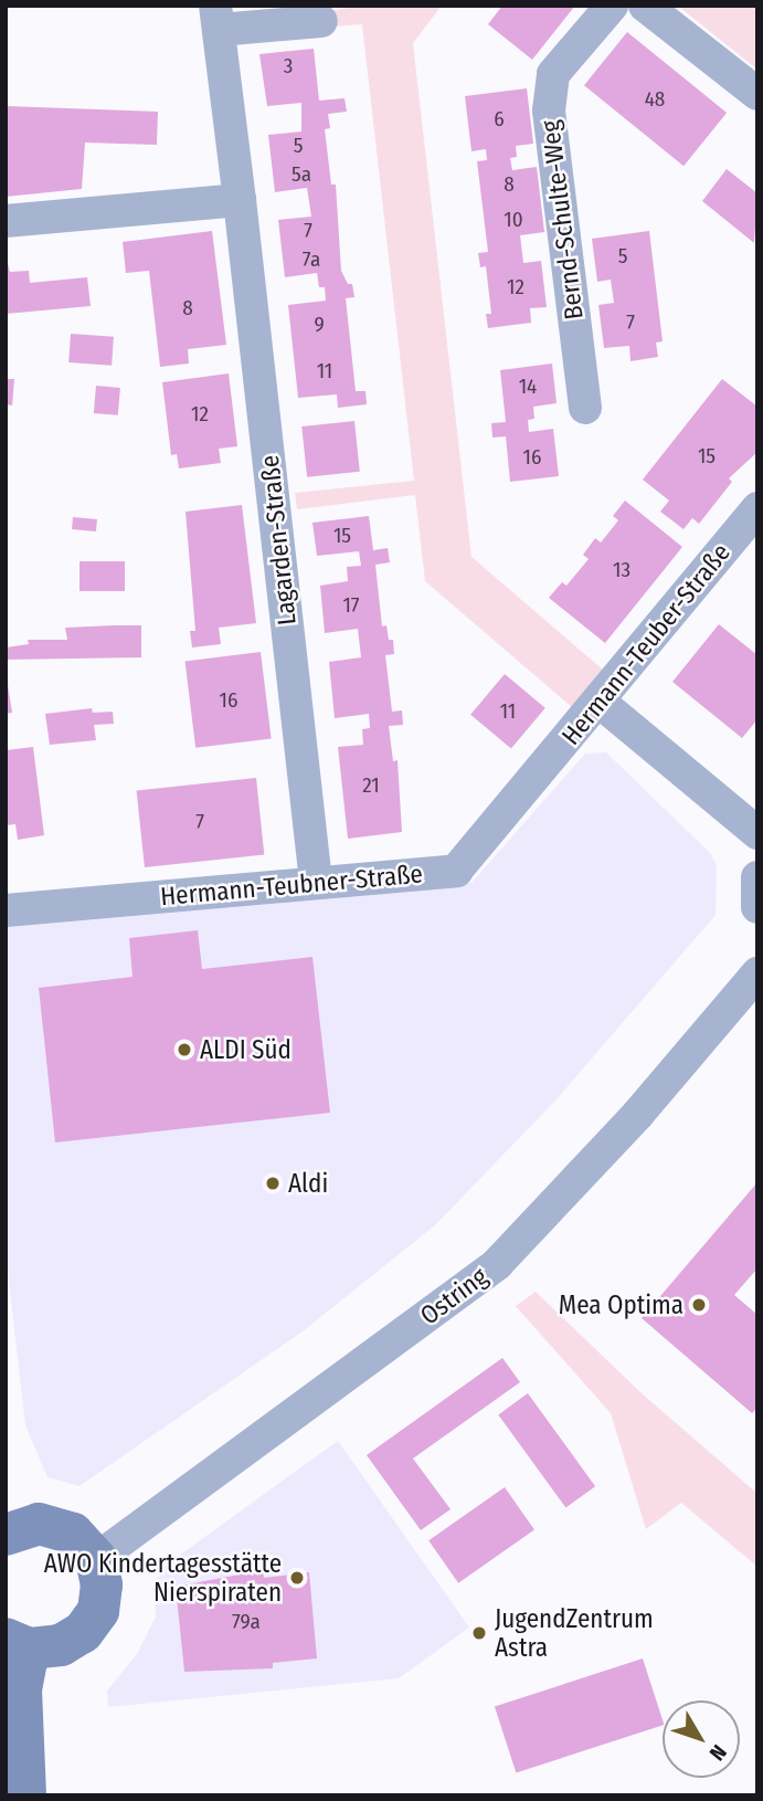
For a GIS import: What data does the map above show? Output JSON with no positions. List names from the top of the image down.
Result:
{
  "streets": {
    "street": [
      "Bernd-Schulte-Weg",
      "Lagarden-Straße",
      "Hermann-Teuber-Straße",
      "Hermann-Teubner-Straße",
      "Ostring"
    ]
  },
  "crossings": [
    ["Lagarden-Straße", "Hermann-Teubner-Straße"],
    ["Hermann-Teuber-Straße", "Hermann-Teubner-Straße"]
  ],
  "places": [
    "ALDI Süd",
    "Aldi",
    "Mea Optima",
    "AWO Kindertagesstätte Nierspiraten",
    "JugendZentrum Astra"
  ],
  "house_numbers": [
    "3",
    "48",
    "6",
    "5",
    "5a",
    "8",
    "10",
    "7",
    "5",
    "7a",
    "12",
    "8",
    "7",
    "9",
    "11",
    "14",
    "12",
    "15",
    "16",
    "15",
    "13",
    "17",
    "16",
    "11",
    "21",
    "7",
    "79a"
  ],
  "north": "bottom right"
}
